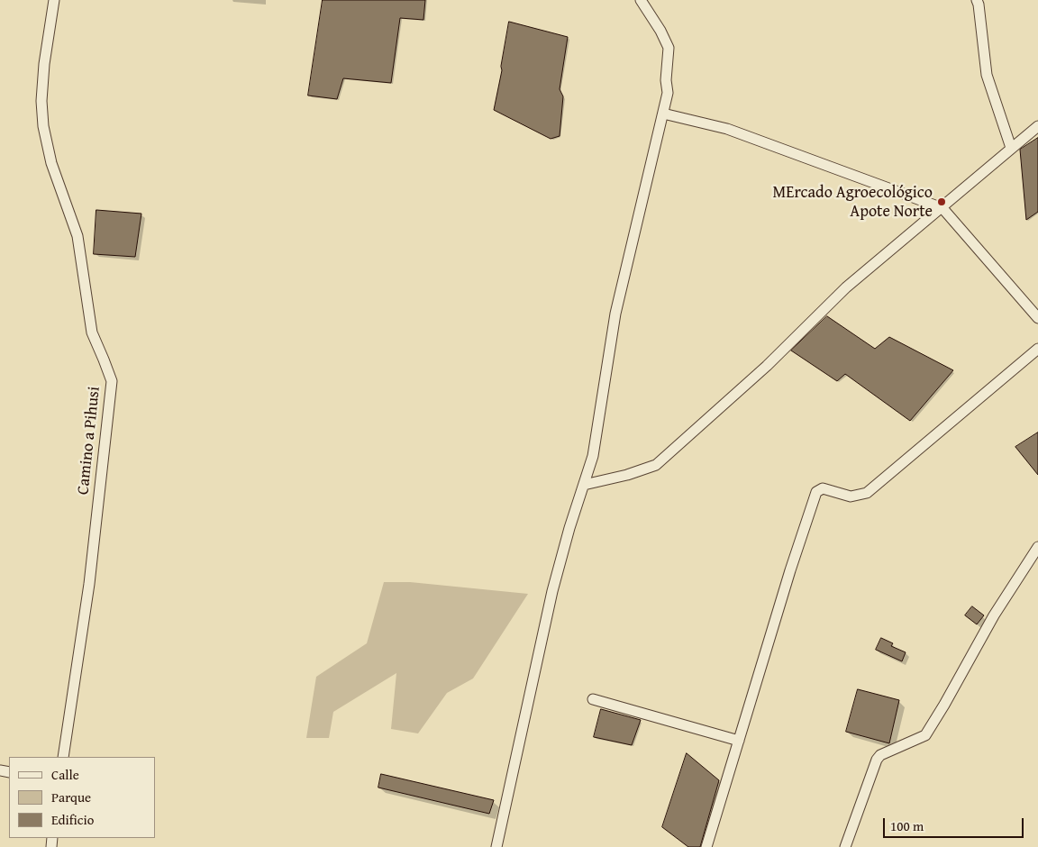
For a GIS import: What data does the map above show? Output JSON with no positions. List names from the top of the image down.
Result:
{
  "streets": {
    "street": ["Camino a Pihusi"]
  },
  "places": ["MErcado Agroecológico Apote Norte"],
  "legend": ["Calle", "Parque", "Edificio"],
  "scale_bar": "100 m"
}
